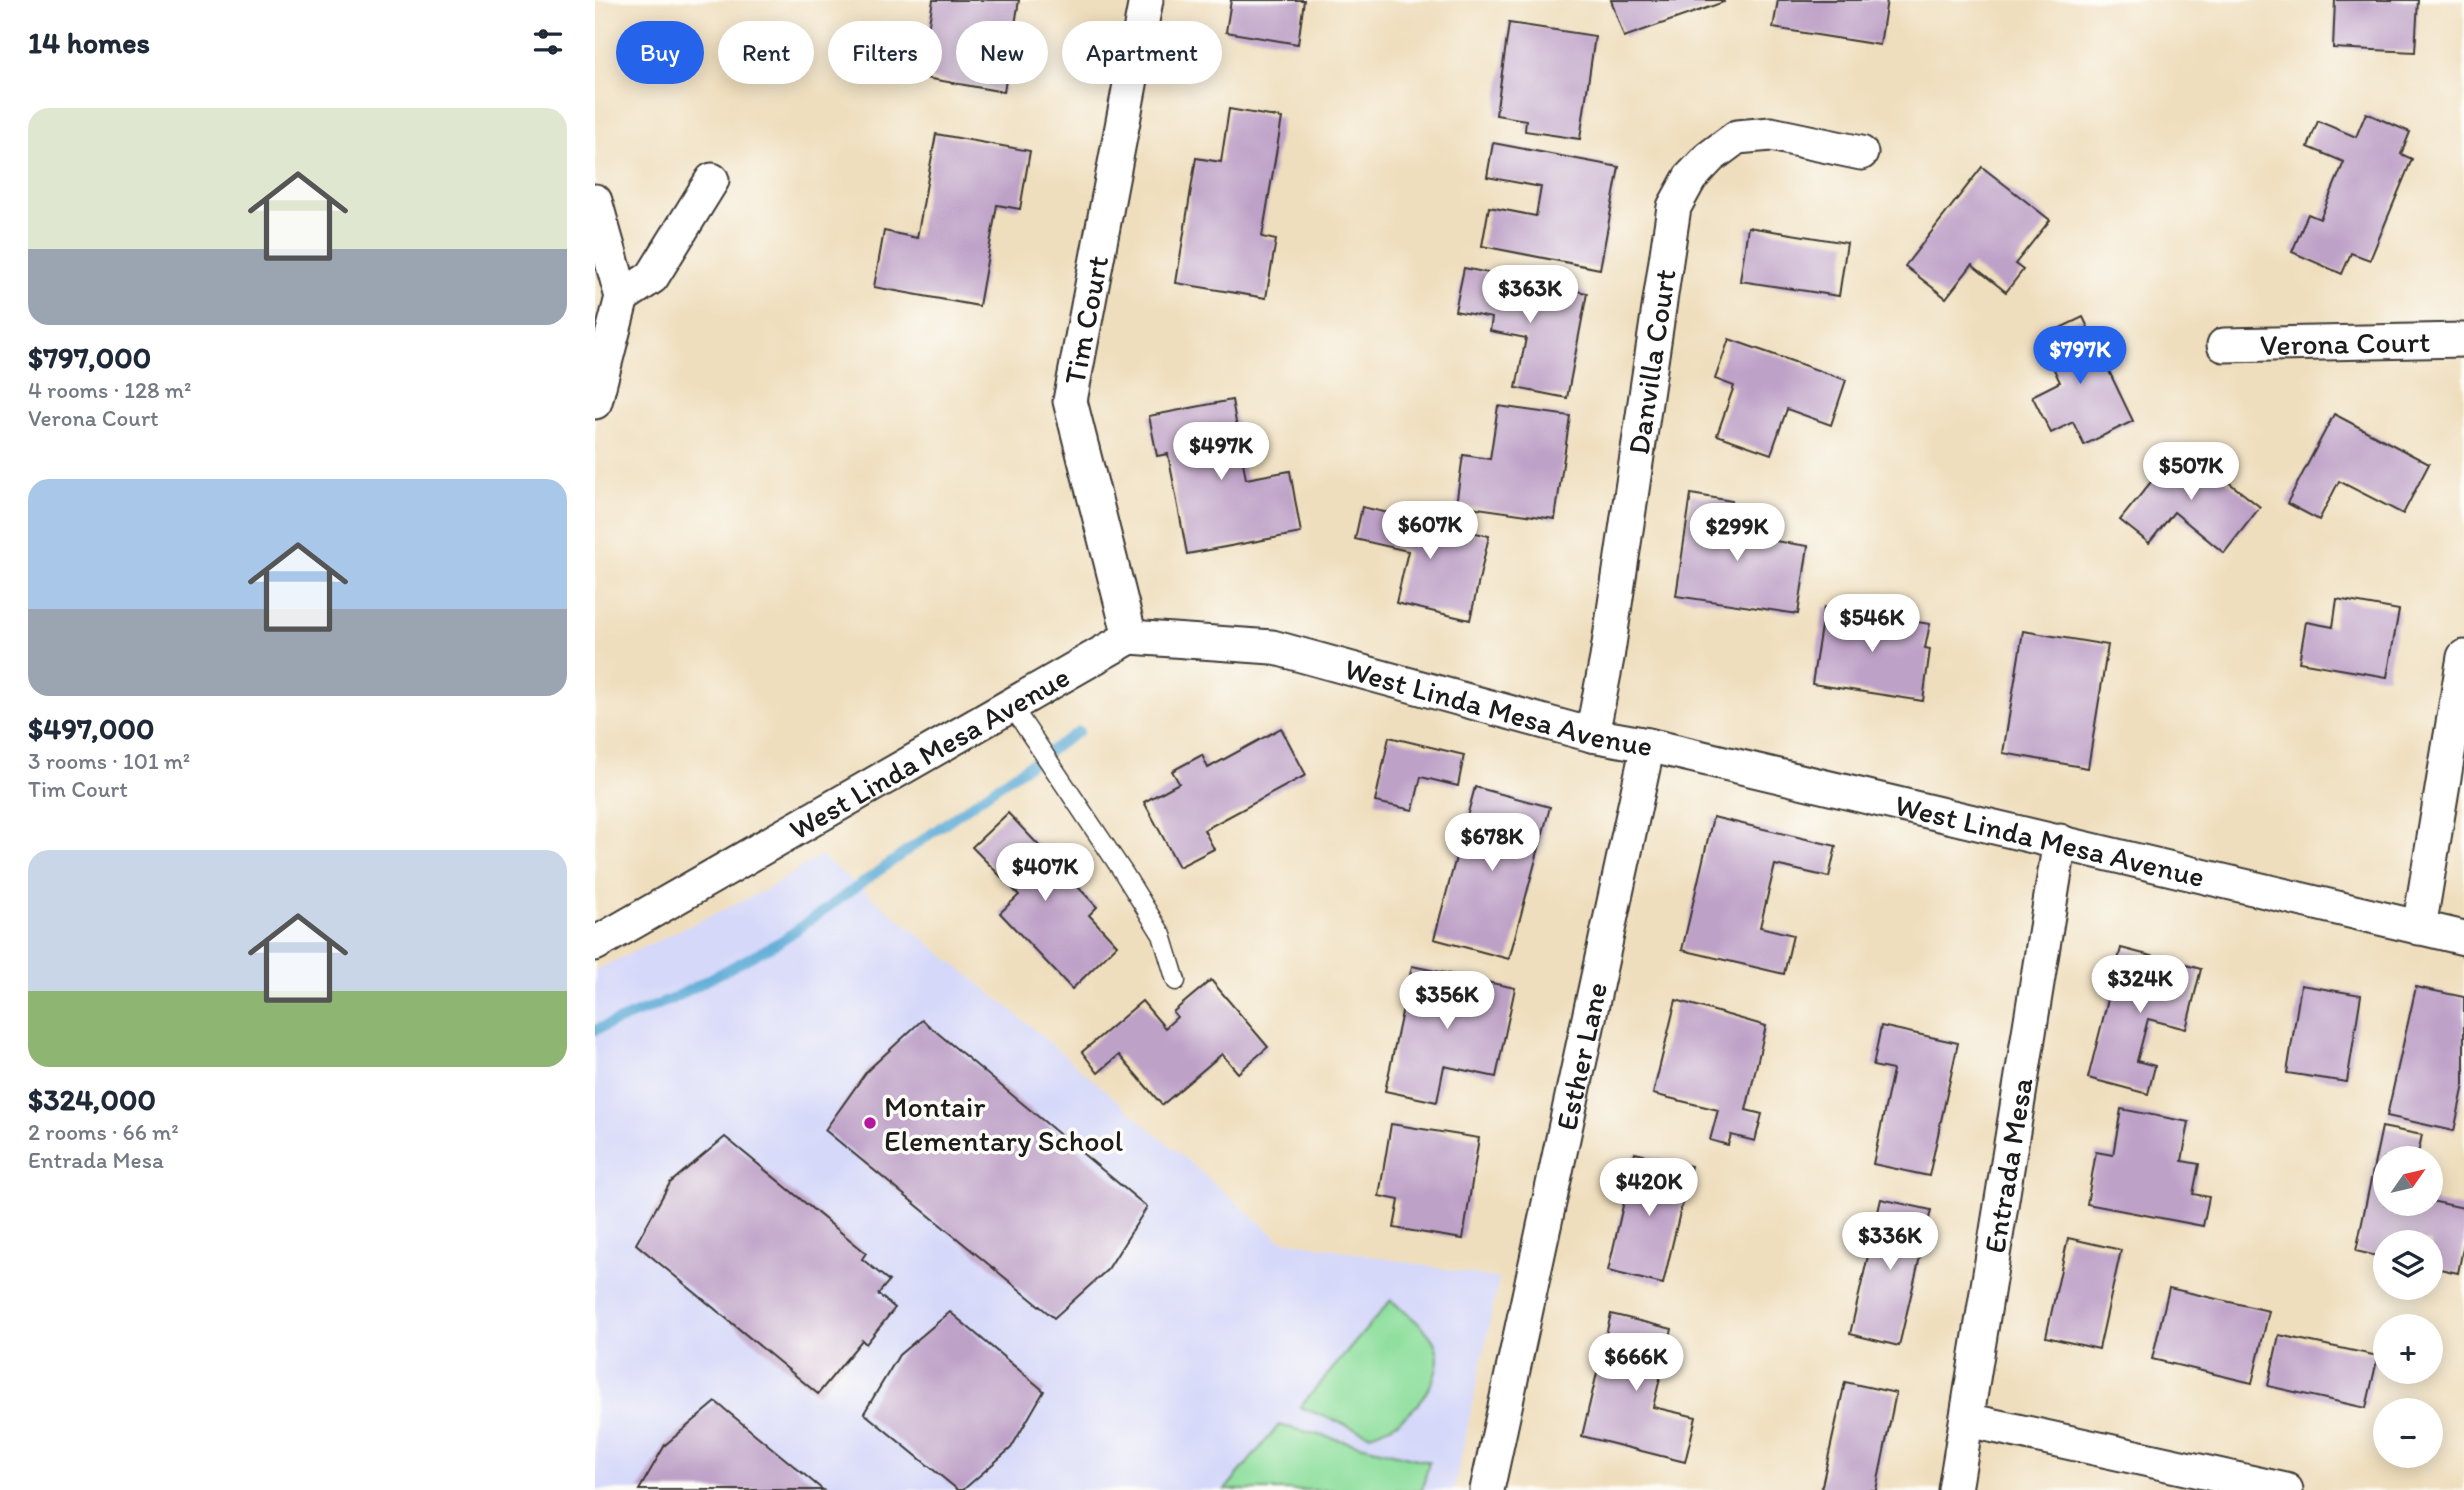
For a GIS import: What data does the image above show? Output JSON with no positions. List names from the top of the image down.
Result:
{
  "streets": {
    "street": [
      "Tim Court",
      "Verona Court",
      "Danvilla Court",
      "West Linda Mesa Avenue",
      "Esther Lane",
      "Entrada Mesa"
    ]
  },
  "crossings": [
    ["Tim Court", "West Linda Mesa Avenue"],
    ["Danvilla Court", "West Linda Mesa Avenue"],
    ["West Linda Mesa Avenue", "Esther Lane"],
    ["West Linda Mesa Avenue", "Entrada Mesa"]
  ],
  "places": ["Montair Elementary School"],
  "north": "top right",
  "page": {
    "heading": "14 homes",
    "chip": [
      "Buy",
      "Rent",
      "Filters",
      "New",
      "Apartment"
    ],
    "list": [
      {
        "name": "$797,000",
        "note": "4 rooms · 128 m² · Verona Court"
      },
      {
        "name": "$497,000",
        "note": "3 rooms · 101 m² · Tim Court"
      },
      {
        "name": "$324,000",
        "note": "2 rooms · 66 m² · Entrada Mesa"
      }
    ],
    "price": [
      "$363K",
      "$797K",
      "$497K",
      "$507K",
      "$607K",
      "$299K",
      "$546K",
      "$678K",
      "$407K",
      "$324K",
      "$356K",
      "$420K",
      "$336K",
      "$666K"
    ],
    "map_buttons": ["+", "−"]
  }
}
